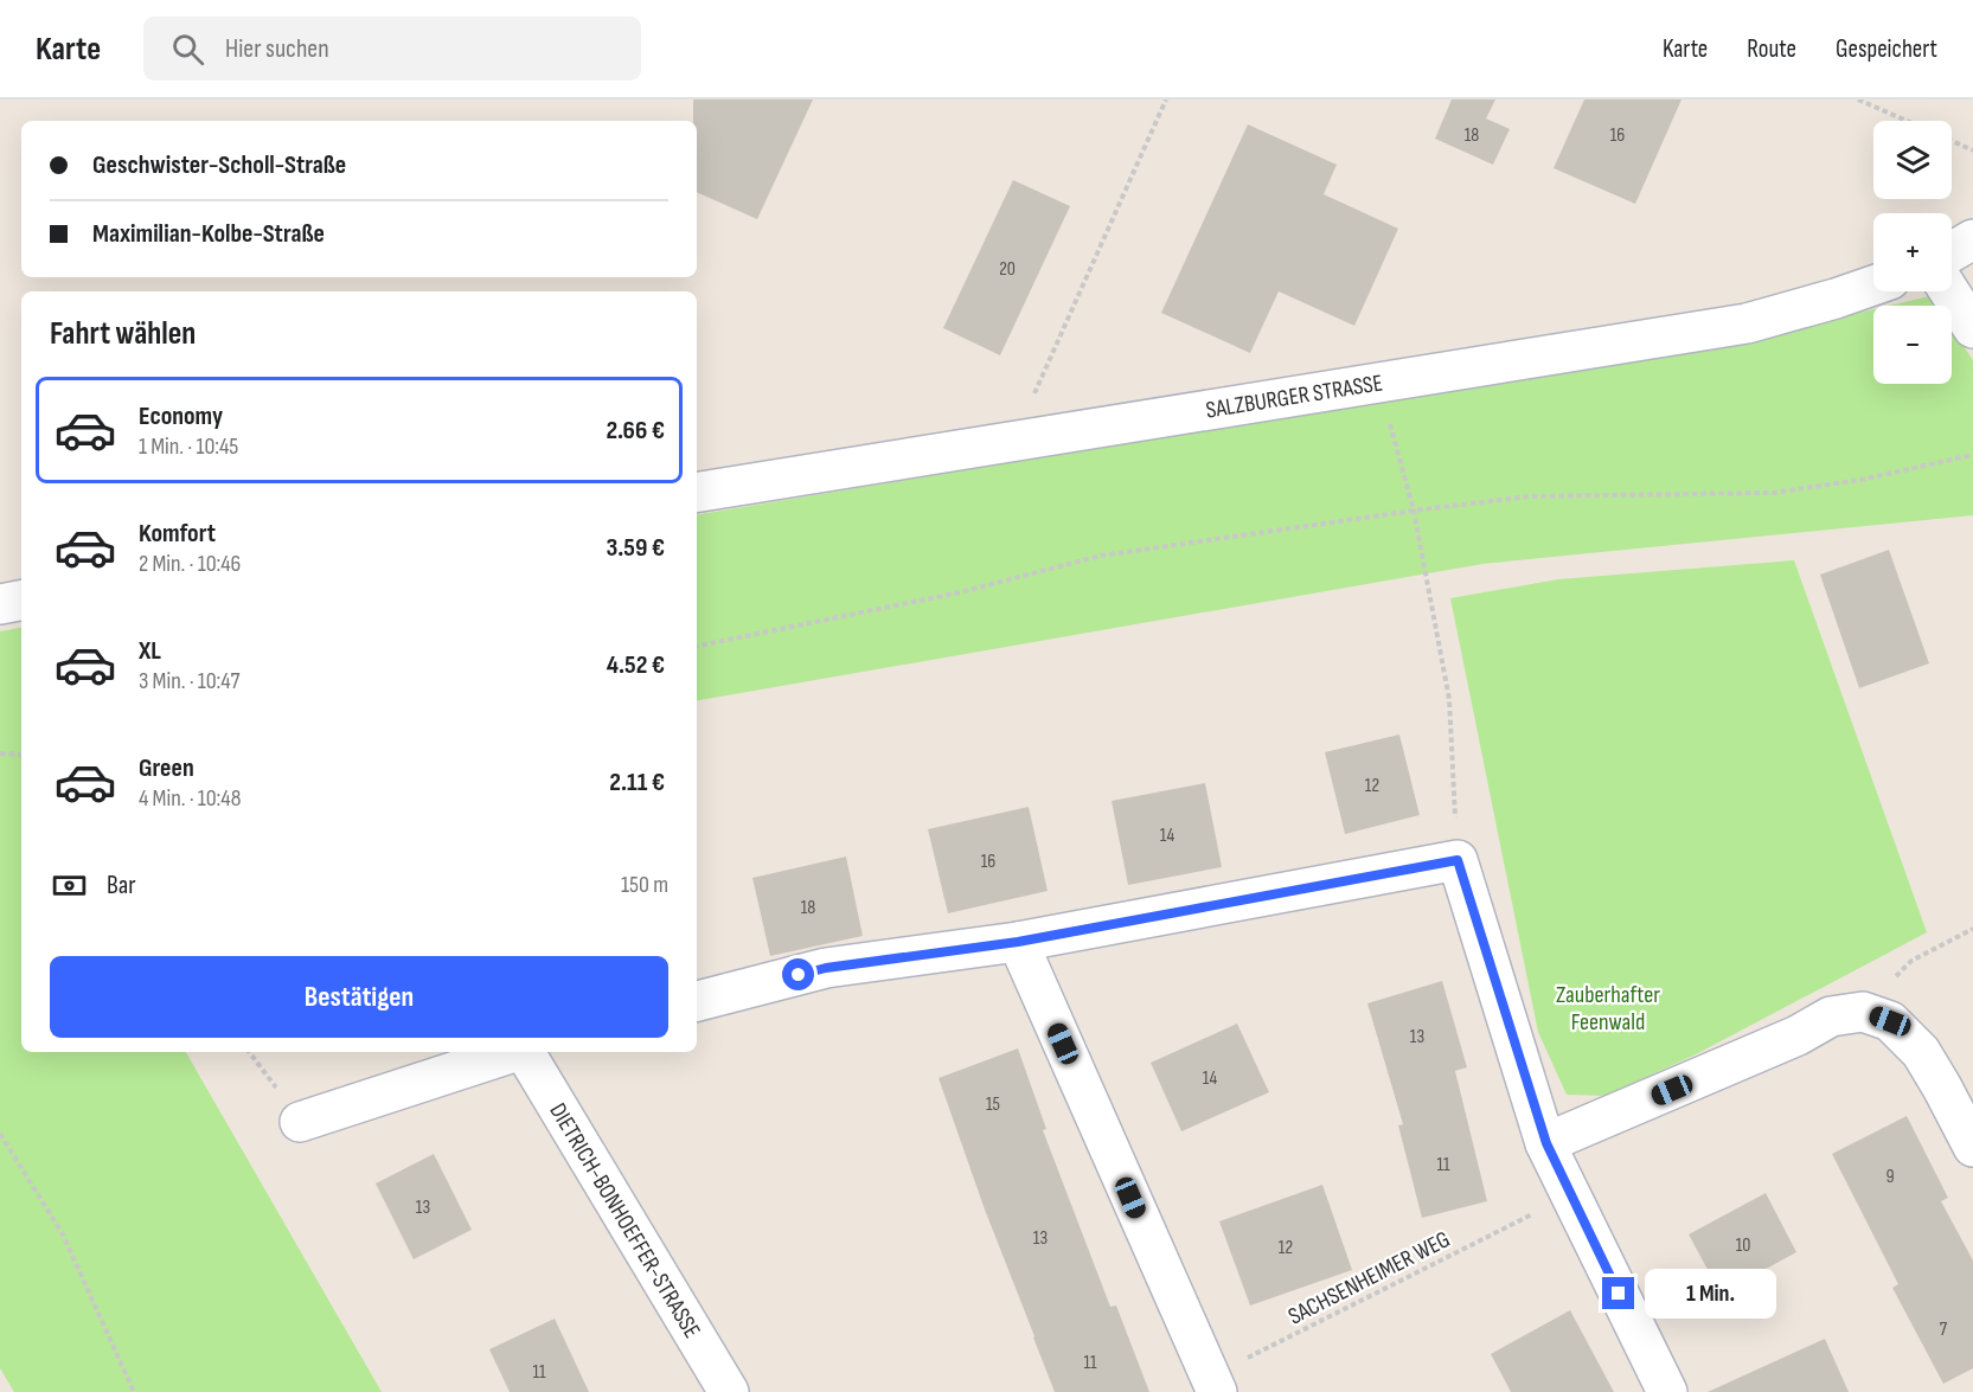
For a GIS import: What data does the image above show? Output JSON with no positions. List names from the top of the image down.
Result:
{
  "streets": {
    "street": ["SALZBURGER STRASSE", "DIETRICH-BONHOEFFER-STRASSE"],
    "path": ["SACHSENHEIMER WEG"]
  },
  "parks": ["Zauberhafter Feenwald"],
  "house_numbers": [
    "18",
    "16",
    "20",
    "12",
    "14",
    "16",
    "18",
    "13",
    "14",
    "15",
    "11",
    "9",
    "13",
    "13",
    "10",
    "12",
    "7",
    "11",
    "11"
  ],
  "page": {
    "header": "Karte",
    "search": "Hier suchen",
    "nav": ["Karte", "Route", "Gespeichert"],
    "map_buttons": ["+", "−"],
    "banner": ["Geschwister-Scholl-Straße", "Maximilian-Kolbe-Straße"],
    "heading": "Fahrt wählen",
    "list": [
      {
        "name": "Economy",
        "note": "1 Min. · 10:45",
        "value": "2.66 €"
      },
      {
        "name": "Komfort",
        "note": "2 Min. · 10:46",
        "value": "3.59 €"
      },
      {
        "name": "XL",
        "note": "3 Min. · 10:47",
        "value": "4.52 €"
      },
      {
        "name": "Green",
        "note": "4 Min. · 10:48",
        "value": "2.11 €"
      }
    ],
    "pay": ["Bar", "150 m"],
    "buttons": "Bestätigen",
    "bubble": "1 Min."
  }
}
